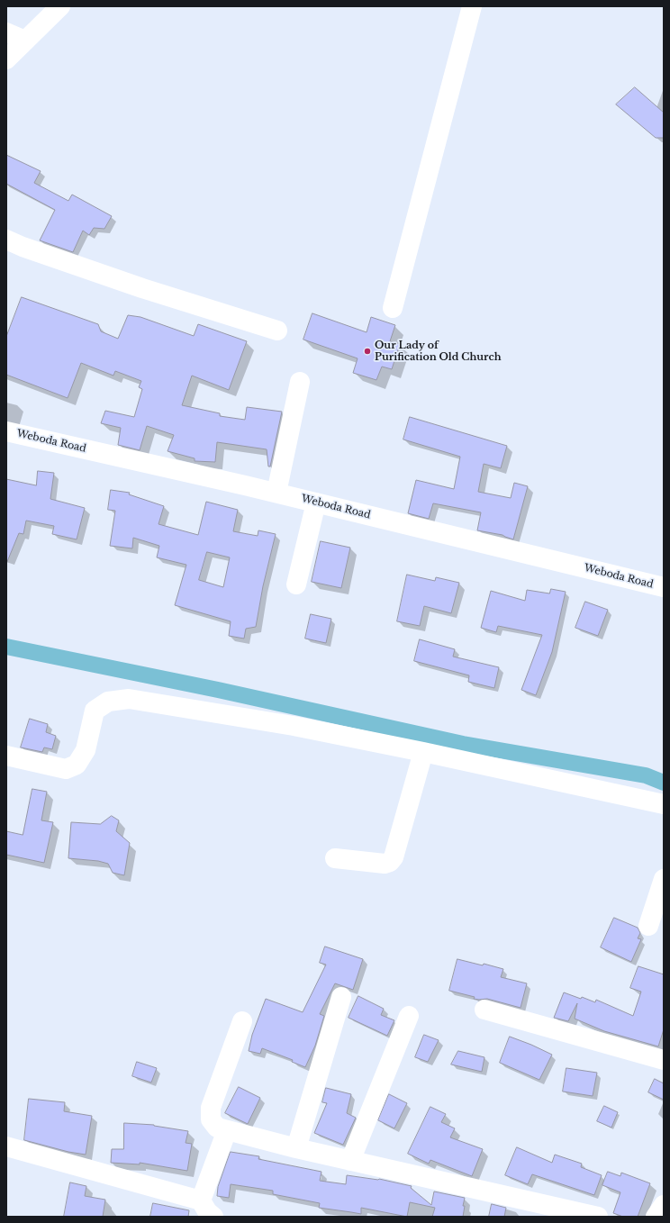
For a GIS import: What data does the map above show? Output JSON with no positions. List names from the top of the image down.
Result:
{
  "streets": {
    "street": ["Weboda Road"]
  },
  "places": ["Our Lady of Purification Old Church"]
}
